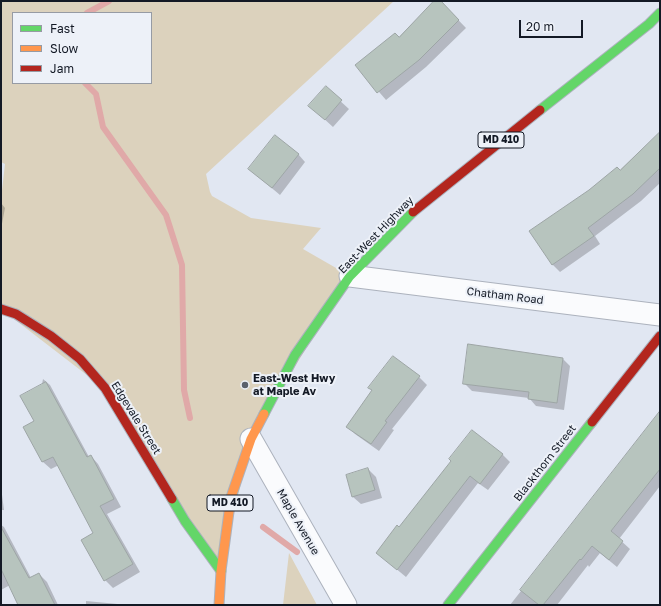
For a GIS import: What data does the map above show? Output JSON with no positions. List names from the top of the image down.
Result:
{
  "streets": {
    "main road": [
      "MD 410",
      "East-West Highway",
      "Edgevale Street",
      "Blackthorn Street"
    ],
    "street": ["Chatham Road", "Maple Avenue"]
  },
  "crossings": [
    ["East-West Highway", "Chatham Road"],
    ["East-West Highway", "Edgevale Street"],
    ["East-West Highway", "Maple Avenue"]
  ],
  "places": ["East-West Hwy at Maple Av"],
  "legend": ["Fast", "Slow", "Jam"],
  "scale_bar": "20 m"
}
